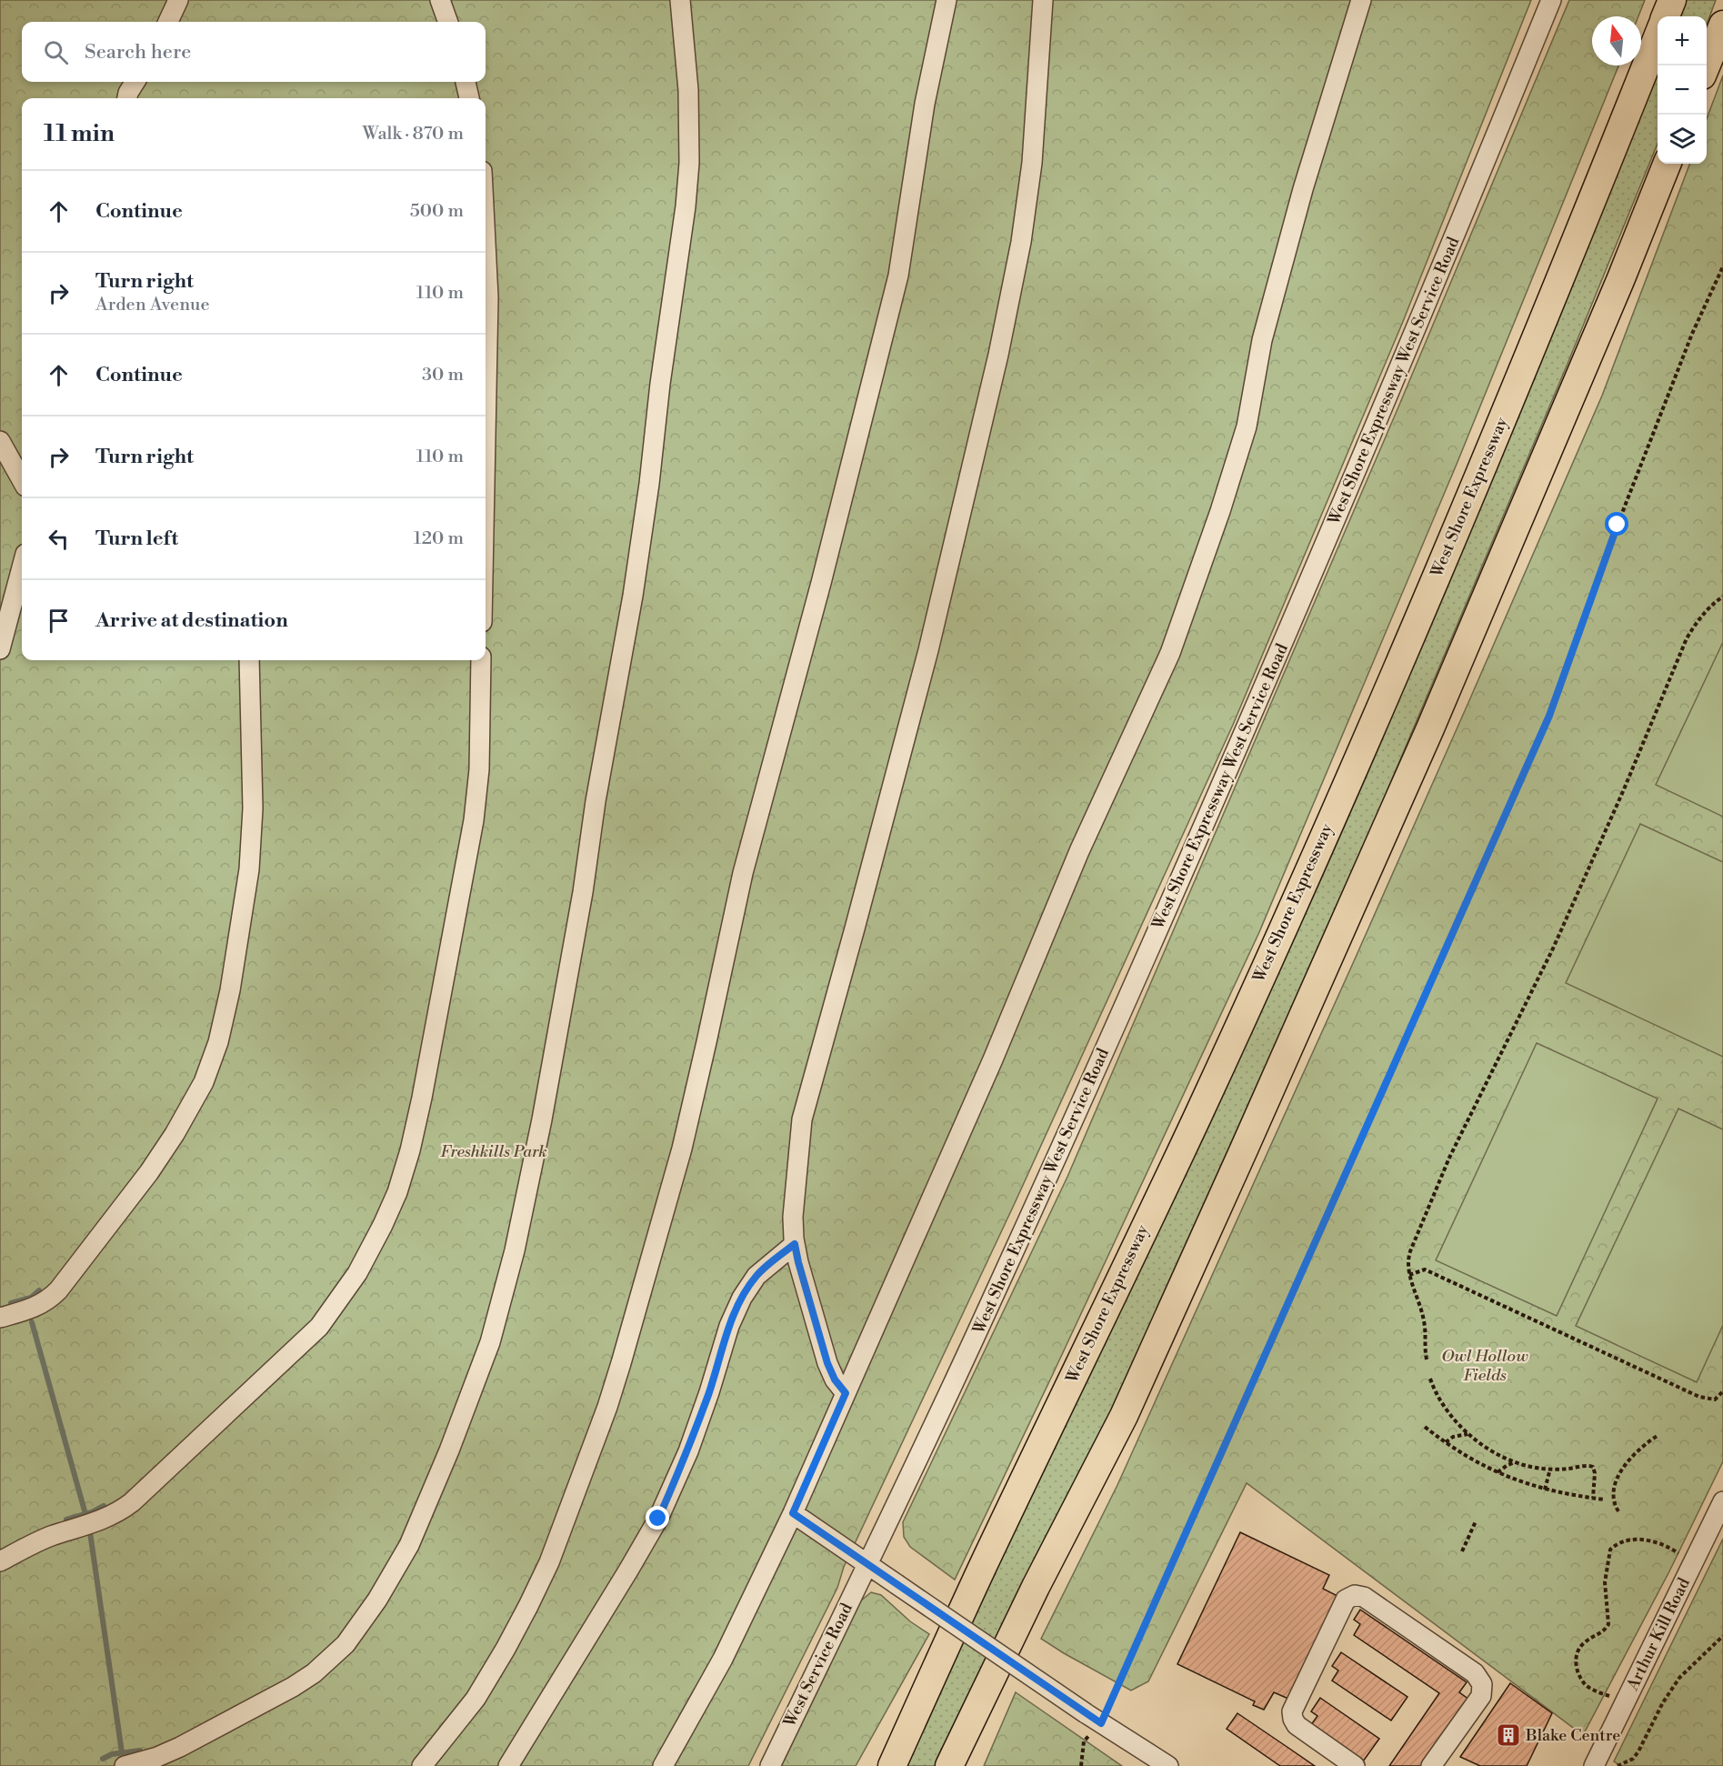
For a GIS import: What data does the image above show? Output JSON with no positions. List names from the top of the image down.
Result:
{
  "streets": {
    "highway": ["West Shore Expressway"],
    "street": ["West Shore Expressway West Service Road", "Arthur Kill Road", "West Service Road"]
  },
  "crossings": [
    ["West Shore Expressway West Service Road", "West Service Road"]
  ],
  "parks": ["Freshkills Park", "Owl Hollow Fields"],
  "places": {
    "building": ["Blake Centre"]
  },
  "north": "top",
  "page": {
    "map_buttons": ["+", "−"],
    "search": "Search here",
    "heading": ["11 min", "Walk · 870 m"],
    "list": [
      ["Continue", "500 m"],
      ["Turn right", "Arden Avenue", "110 m"],
      ["Continue", "30 m"],
      ["Turn right", "110 m"],
      ["Turn left", "120 m"],
      "Arrive at destination"
    ]
  }
}
